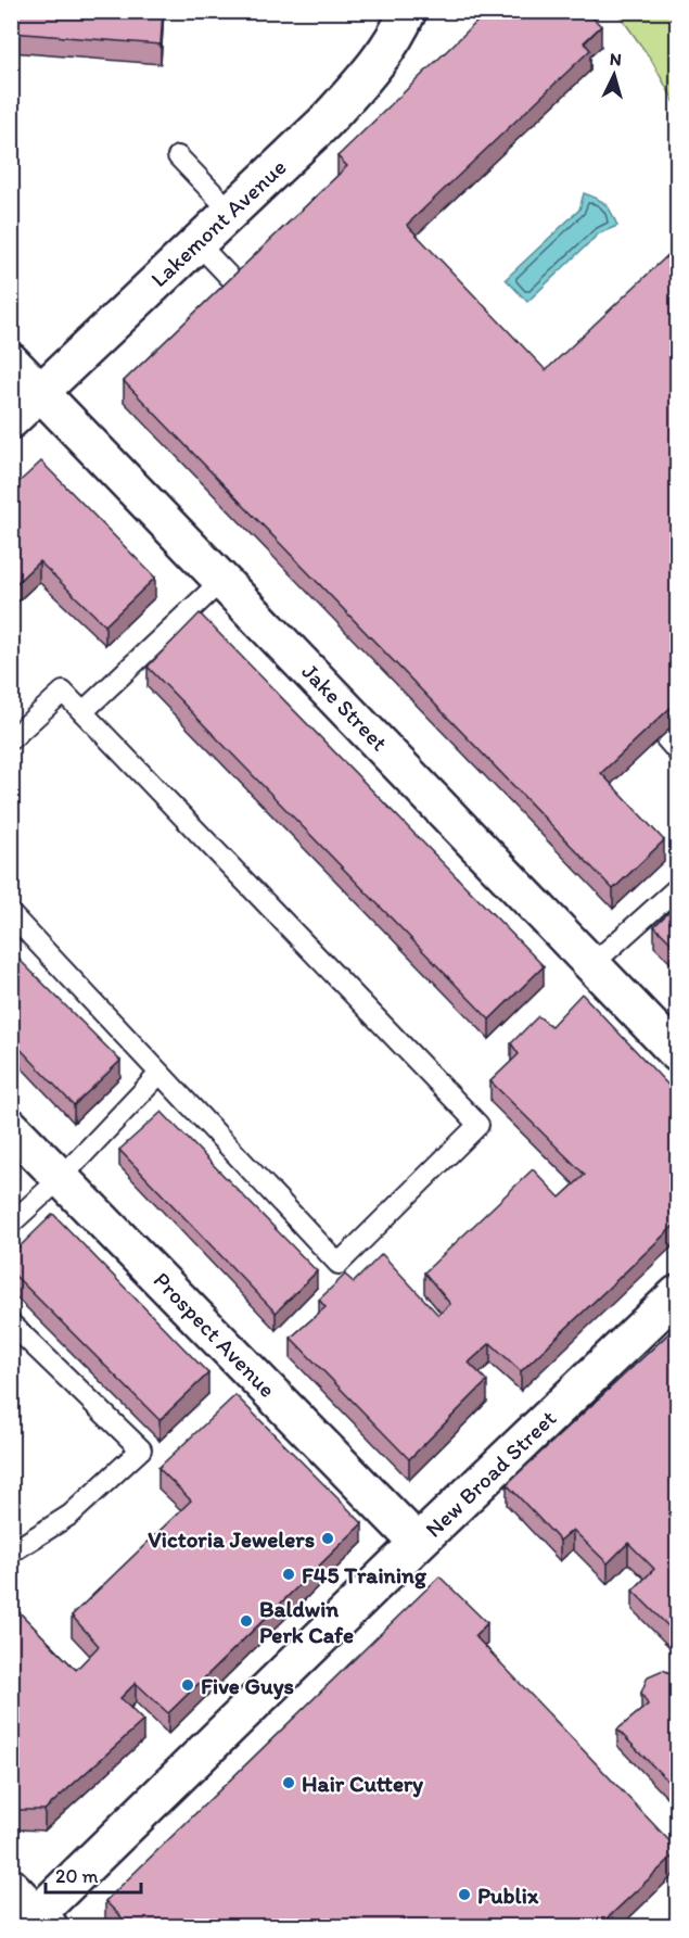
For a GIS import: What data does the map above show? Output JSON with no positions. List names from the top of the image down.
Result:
{
  "streets": {
    "street": [
      "Lakemont Avenue",
      "Jake Street",
      "Prospect Avenue",
      "New Broad Street"
    ]
  },
  "crossings": [
    ["Lakemont Avenue", "Jake Street"],
    ["Prospect Avenue", "New Broad Street"]
  ],
  "places": [
    "Victoria Jewelers",
    "F45 Training",
    "Baldwin Perk Cafe",
    "Five Guys",
    "Hair Cuttery",
    "Publix"
  ],
  "scale_bar": "20 m",
  "north": "top"
}
